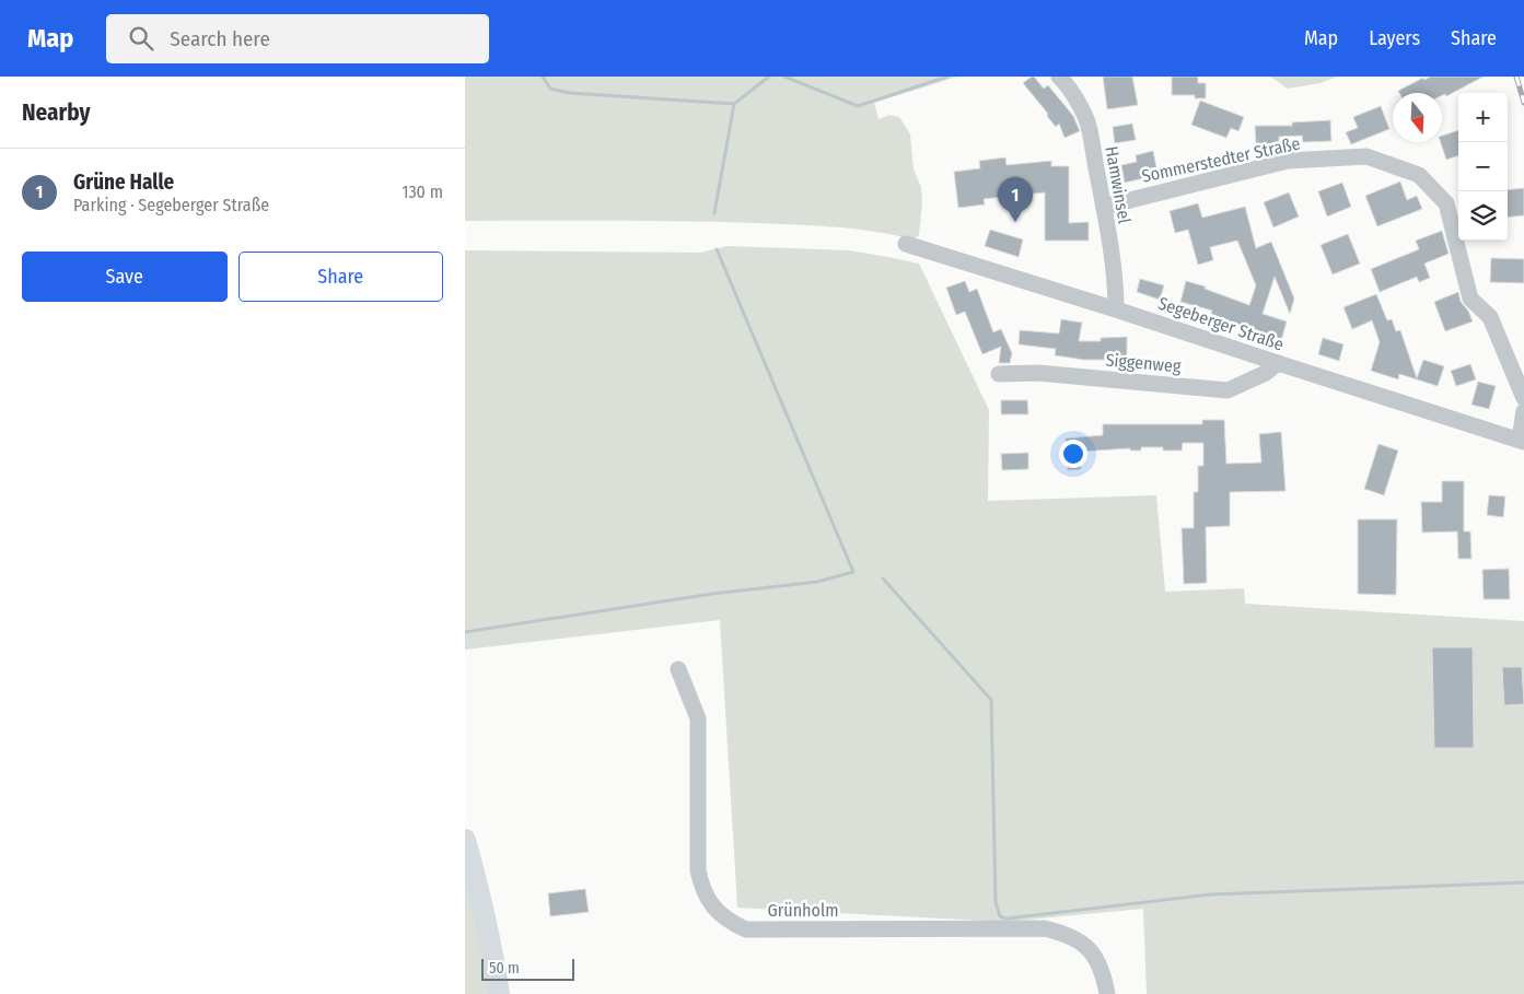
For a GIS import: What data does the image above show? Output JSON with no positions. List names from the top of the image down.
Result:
{
  "streets": {
    "street": [
      "Sommerstedter Straße",
      "Hamwinsel",
      "Segeberger Straße",
      "Siggenweg",
      "Grünholm"
    ]
  },
  "crossings": [
    ["Sommerstedter Straße", "Hamwinsel"],
    ["Hamwinsel", "Segeberger Straße"],
    ["Segeberger Straße", "Siggenweg"]
  ],
  "scale_bar": "50 m",
  "north": "bottom",
  "page": {
    "header": "Map",
    "search": "Search here",
    "nav": ["Map", "Layers", "Share"],
    "heading": "Nearby",
    "map_buttons": ["+", "−"],
    "list": [
      {
        "mark": "1",
        "name": "Grüne Halle",
        "note": "Parking · Segeberger Straße",
        "value": "130 m"
      }
    ],
    "pins": "1",
    "buttons": ["Save", "Share"],
    "scale": "50 m"
  }
}
